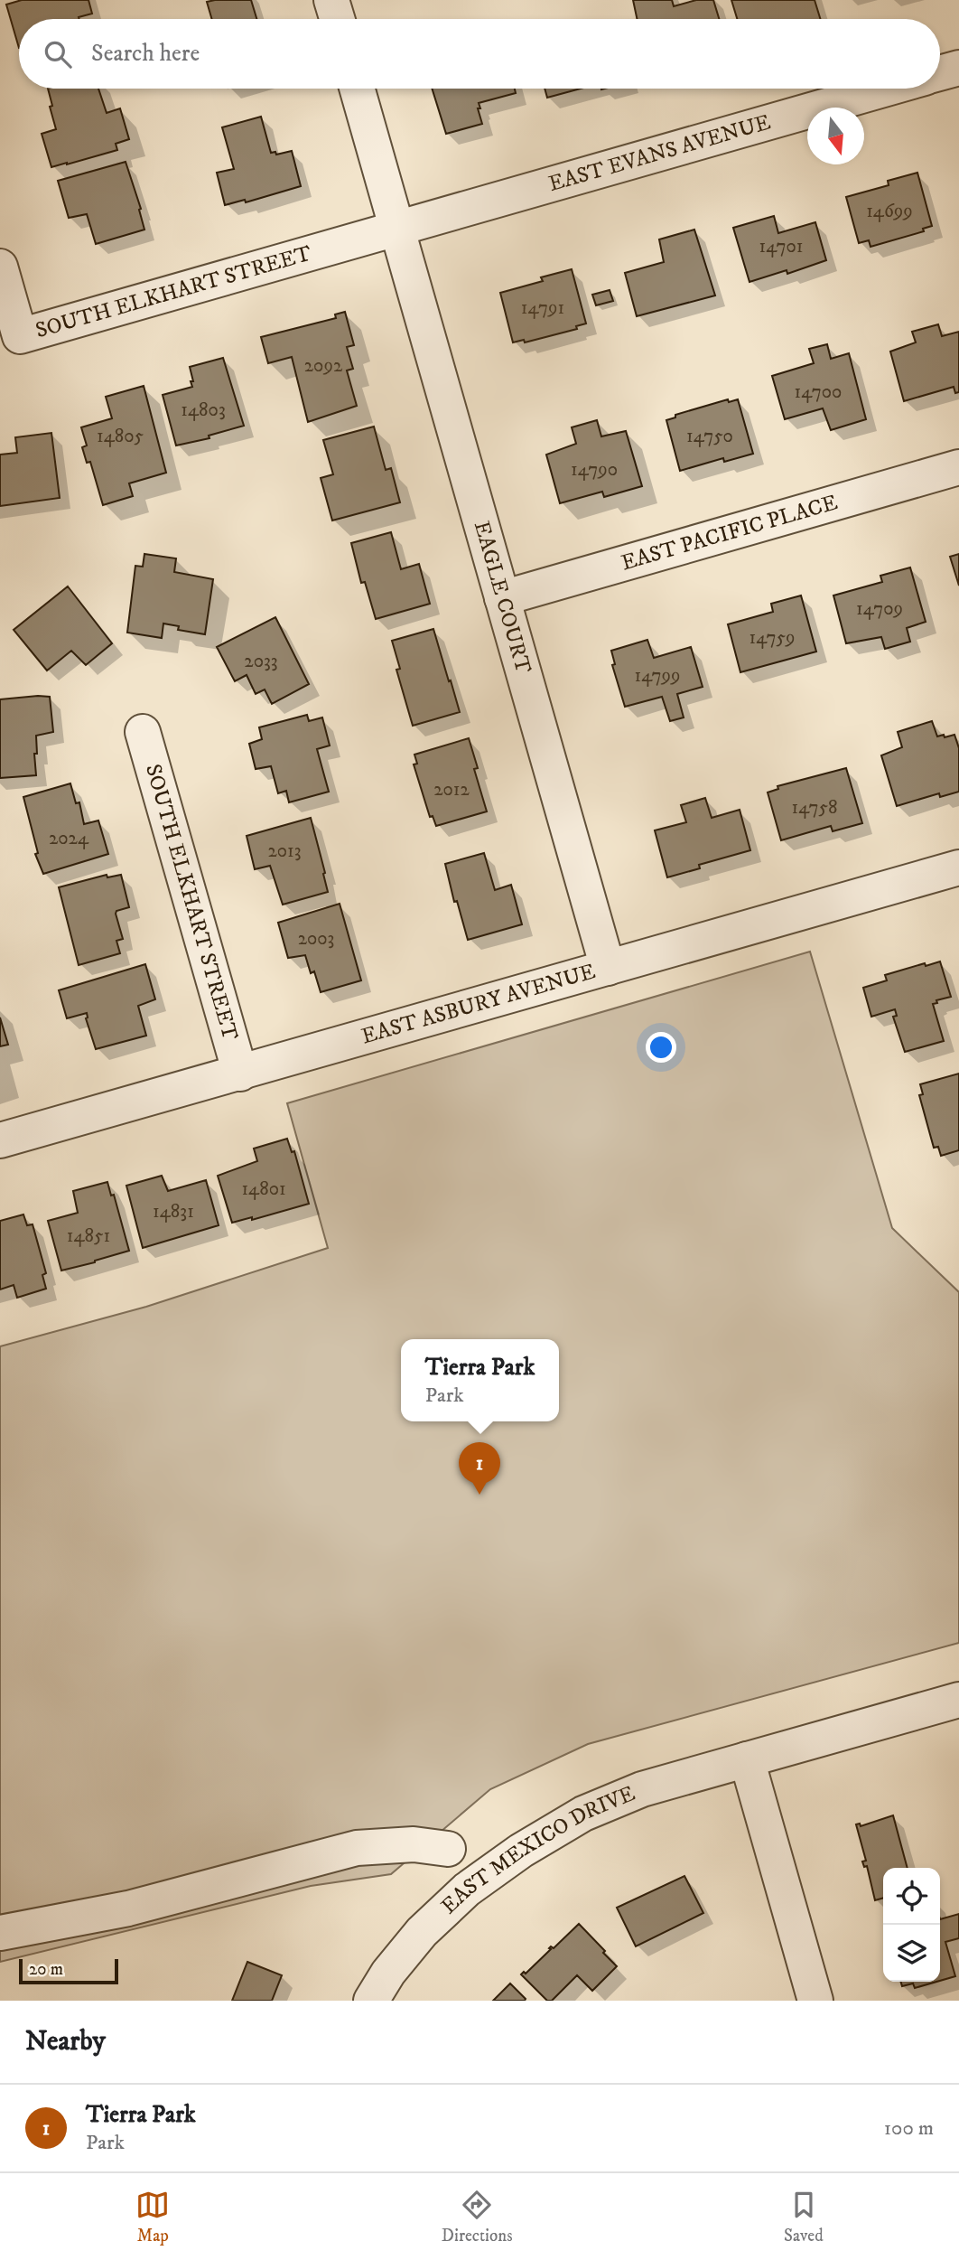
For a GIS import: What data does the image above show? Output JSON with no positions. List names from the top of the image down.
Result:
{
  "streets": {
    "street": [
      "EAST EVANS AVENUE",
      "SOUTH ELKHART STREET",
      "EAST PACIFIC PLACE",
      "EAGLE COURT",
      "EAST ASBURY AVENUE",
      "EAST MEXICO DRIVE"
    ]
  },
  "crossings": [
    ["EAST EVANS AVENUE", "SOUTH ELKHART STREET"],
    ["EAST EVANS AVENUE", "EAGLE COURT"],
    ["SOUTH ELKHART STREET", "EAGLE COURT"],
    ["SOUTH ELKHART STREET", "EAST ASBURY AVENUE"],
    ["EAST PACIFIC PLACE", "EAGLE COURT"],
    ["EAGLE COURT", "EAST ASBURY AVENUE"]
  ],
  "house_numbers": [
    "14699",
    "14701",
    "14791",
    "2092",
    "14700",
    "14803",
    "14805",
    "14750",
    "14790",
    "14709",
    "14759",
    "2033",
    "14799",
    "2012",
    "14758",
    "2024",
    "2013",
    "2003",
    "14801",
    "14831",
    "14851"
  ],
  "scale_bar": "20 m",
  "north": "bottom",
  "page": {
    "search": "Search here",
    "popup": ["Tierra Park", "Park"],
    "pins": "1",
    "scale": "20 m",
    "heading": "Nearby",
    "list": [
      {
        "mark": "1",
        "name": "Tierra Park",
        "note": "Park",
        "value": "100 m"
      }
    ],
    "nav": ["Map", "Directions", "Saved"]
  }
}
